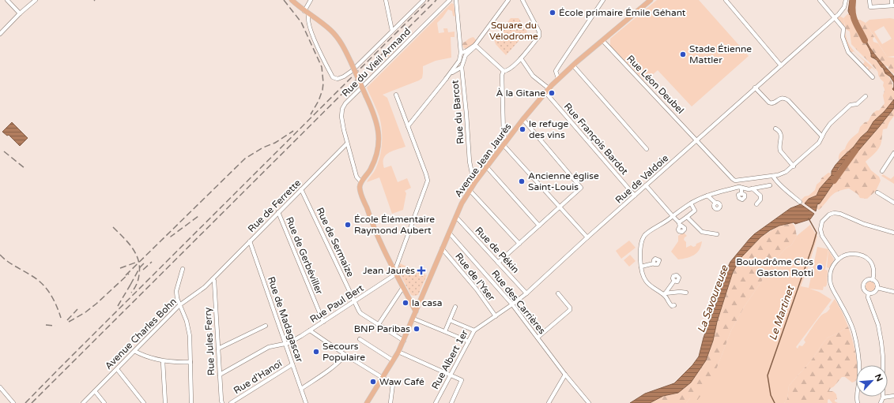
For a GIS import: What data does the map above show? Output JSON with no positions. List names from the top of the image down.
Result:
{
  "streets": {
    "main road": ["Avenue Jean Jaurès"],
    "street": [
      "Rue du Vieil Armand",
      "Rue Léon Deubel",
      "Rue du Barcot",
      "Rue François Bardot",
      "Rue de Valdoie",
      "Rue de Ferrette",
      "Rue de Sermaize",
      "Rue de Pékin",
      "Rue de Gerbéviller",
      "Rue de l'Yser",
      "Rue des Carrières",
      "Rue Paul Bert",
      "Rue de Madagascar",
      "Avenue Charles Bohn",
      "Rue Jules Ferry",
      "Rue Albert 1er",
      "Rue d'Hanoï"
    ]
  },
  "crossings": [
    ["Rue du Vieil Armand", "Rue de Ferrette"],
    ["Rue Léon Deubel", "Avenue Jean Jaurès"],
    ["Rue Léon Deubel", "Rue de Valdoie"],
    ["Rue du Barcot", "Avenue Jean Jaurès"],
    ["Rue François Bardot", "Avenue Jean Jaurès"],
    ["Rue François Bardot", "Rue de Valdoie"],
    ["Avenue Jean Jaurès", "Rue de Sermaize"],
    ["Avenue Jean Jaurès", "Rue de Pékin"],
    ["Avenue Jean Jaurès", "Rue de l'Yser"],
    ["Avenue Jean Jaurès", "Rue des Carrières"],
    ["Rue de Valdoie", "Rue de Pékin"],
    ["Rue de Valdoie", "Rue des Carrières"],
    ["Rue de Valdoie", "Rue Albert 1er"],
    ["Rue de Ferrette", "Rue de Sermaize"],
    ["Rue de Ferrette", "Rue de Gerbéviller"],
    ["Rue de Ferrette", "Rue de Madagascar"],
    ["Rue de Ferrette", "Avenue Charles Bohn"],
    ["Rue de Ferrette", "Rue Jules Ferry"],
    ["Rue de Sermaize", "Rue Paul Bert"],
    ["Rue de Gerbéviller", "Rue Paul Bert"],
    ["Rue de l'Yser", "Rue Albert 1er"],
    ["Rue des Carrières", "Rue Albert 1er"],
    ["Rue Paul Bert", "Rue de Madagascar"],
    ["Rue Paul Bert", "Rue Jules Ferry"],
    ["Rue de Madagascar", "Rue d'Hanoï"],
    ["Avenue Charles Bohn", "Rue Jules Ferry"]
  ],
  "water": ["La Savoureuse", "Le Martinet"],
  "parks": ["Square du Vélodrome"],
  "places": {
    "other": [
      "École primaire Émile Géhant",
      "Stade Étienne Mattler",
      "À la Gitane",
      "le refuge des vins",
      "Ancienne église Saint-Louis",
      "École Élémentaire Raymond Aubert",
      "Boulodrôme Clos Gaston Rotti",
      "la casa",
      "BNP Paribas",
      "Secours Populaire",
      "Waw Café"
    ],
    "health": ["Jean Jaurès"]
  },
  "north": "top right"
}
